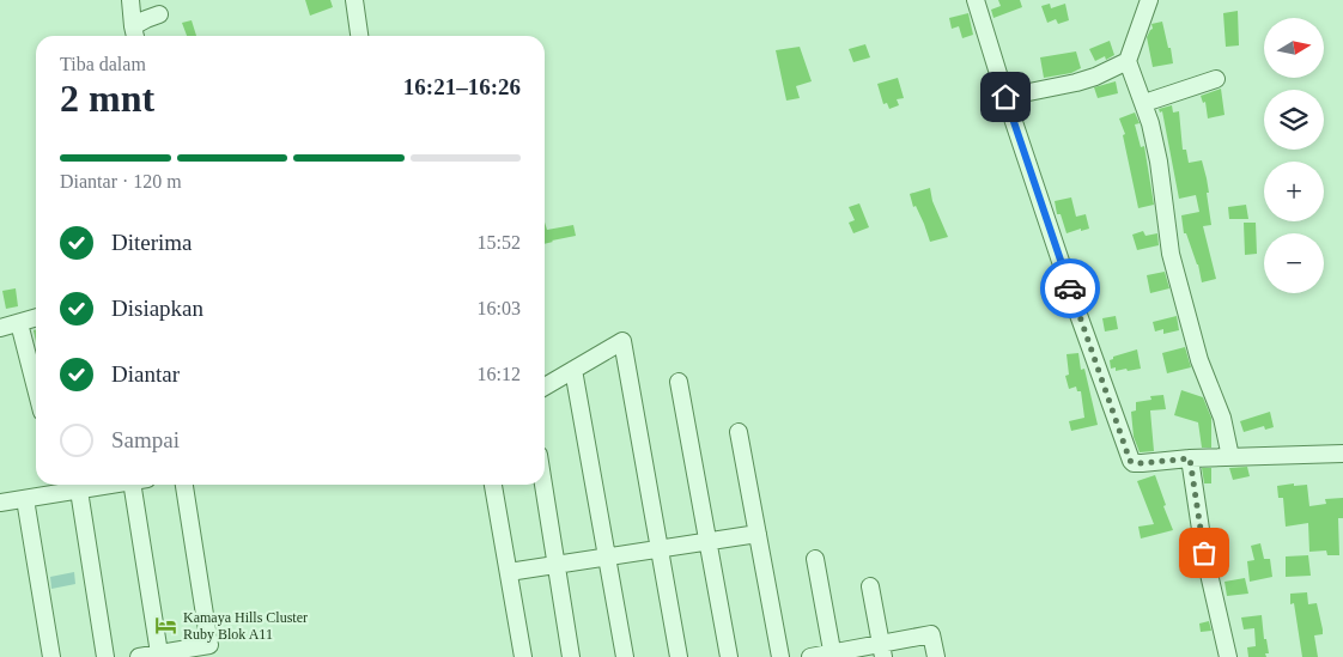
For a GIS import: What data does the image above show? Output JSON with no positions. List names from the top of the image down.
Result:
{
  "places": {
    "hotel": ["Kamaya Hills Cluster Ruby Blok A11"]
  },
  "north": "right",
  "page": {
    "map_buttons": ["+", "−"],
    "heading": ["2 mnt", "Tiba dalam", "16:21–16:26"],
    "bar": "Diantar · 120 m",
    "list": [
      ["Diterima", "15:52"],
      ["Disiapkan", "16:03"],
      ["Diantar", "16:12"],
      "Sampai"
    ]
  }
}
